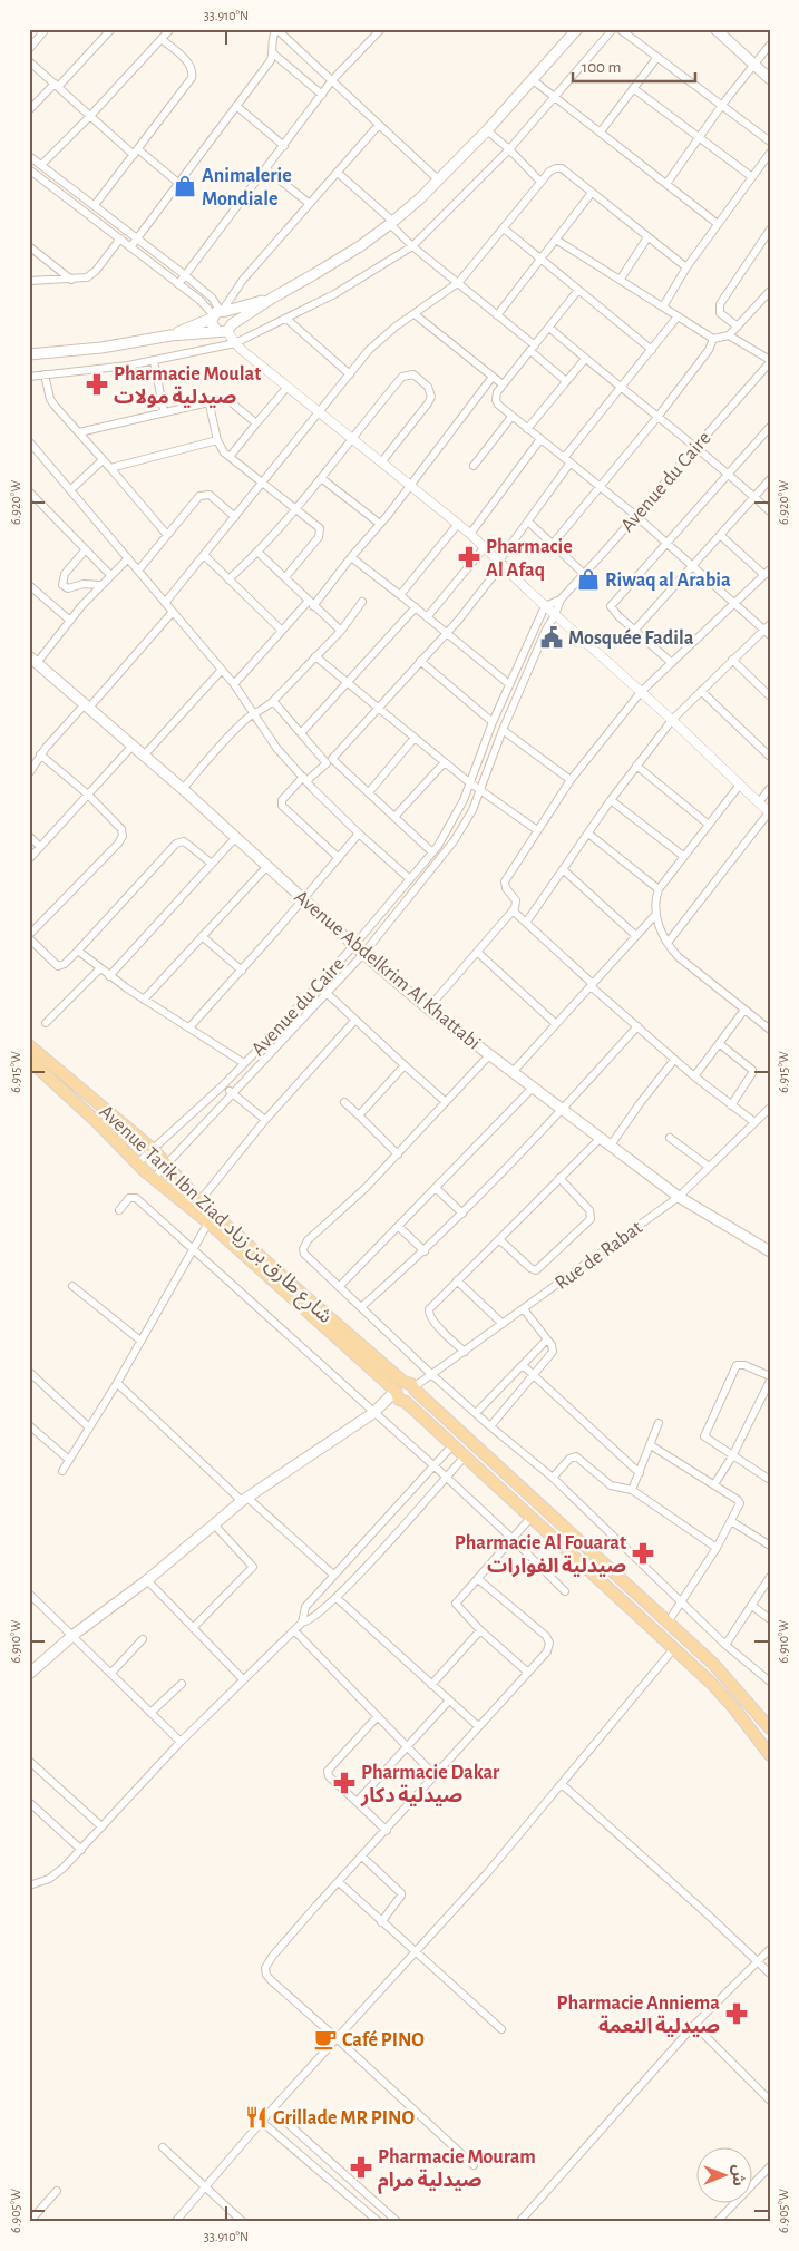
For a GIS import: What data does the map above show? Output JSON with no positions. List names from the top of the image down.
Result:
{
  "streets": {
    "main road": ["Avenue Abdelkrim Al Khattabi", "Avenue Tarik Ibn Ziad شارع طارق بن زياد"],
    "street": ["Avenue du Caire", "Rue de Rabat"]
  },
  "crossings": [
    ["Avenue du Caire", "Avenue Abdelkrim Al Khattabi"],
    ["Avenue du Caire", "Avenue Tarik Ibn Ziad شارع طارق بن زياد"],
    ["Avenue Abdelkrim Al Khattabi", "Rue de Rabat"],
    ["Avenue Tarik Ibn Ziad شارع طارق بن زياد", "Rue de Rabat"]
  ],
  "places": {
    "shop": ["Animalerie Mondiale", "Riwaq al Arabia"],
    "pharmacy": [
      "Pharmacie Moulat صيدلية مولات",
      "Pharmacie Al Afaq",
      "Pharmacie Al Fouarat صيدلية الفوارات",
      "Pharmacie Dakar صيدلية دكار",
      "Pharmacie Anniema صيدلية النعمة",
      "Pharmacie Mouram صيدلية مرام"
    ],
    "public building": ["Mosquée Fadila"],
    "cafe": ["Café PINO"],
    "restaurant": ["Grillade MR PINO"]
  },
  "scale_bar": "100 m",
  "north": "right",
  "coordinates": [
    "33.910°N",
    "6.920°W",
    "6.915°W",
    "6.910°W",
    "6.905°W"
  ]
}
